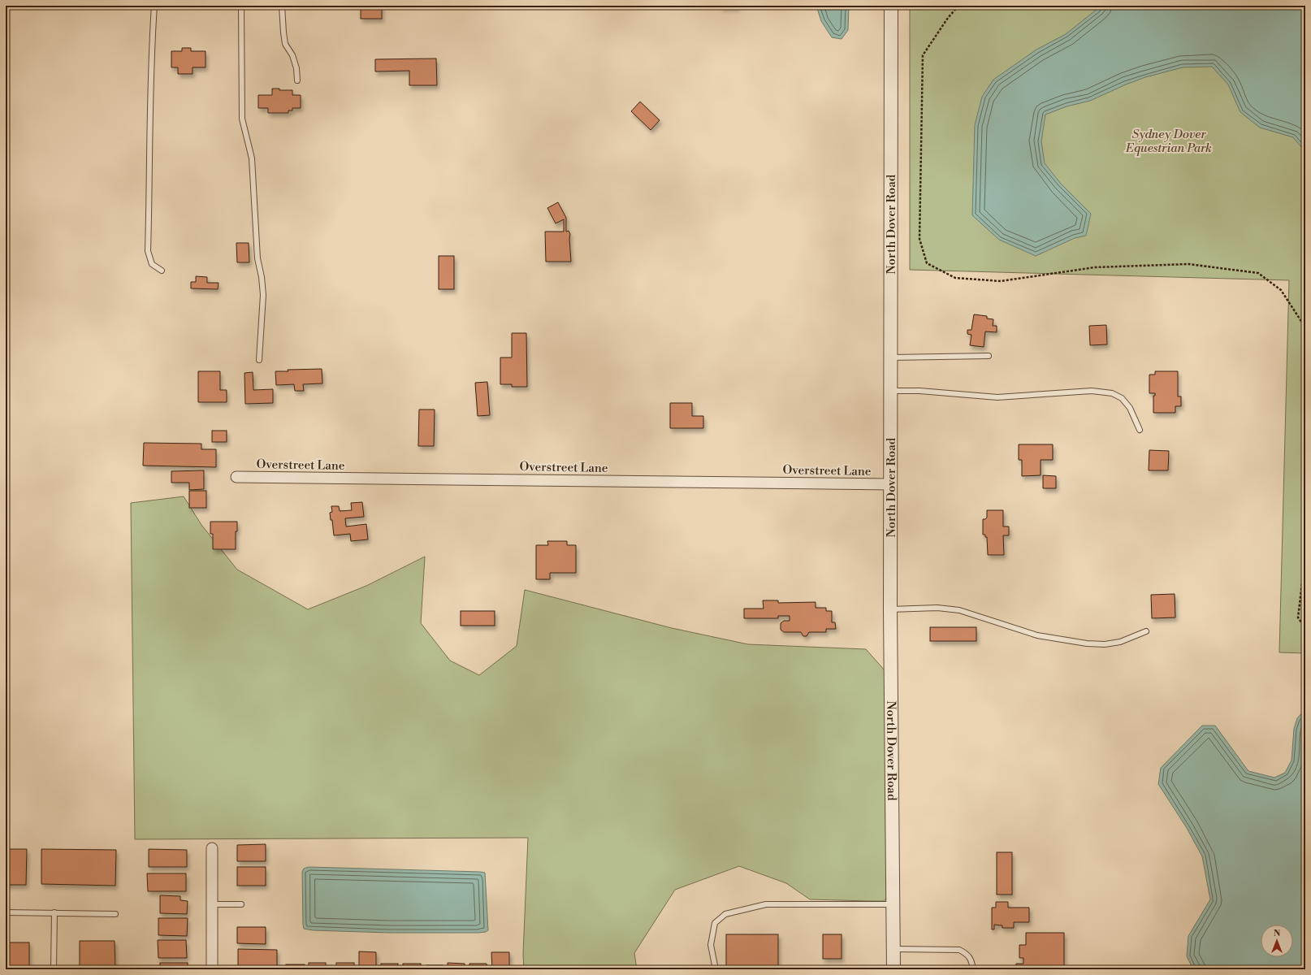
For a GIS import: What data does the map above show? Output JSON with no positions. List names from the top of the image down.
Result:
{
  "streets": {
    "street": ["North Dover Road", "Overstreet Lane"]
  },
  "crossings": [
    ["North Dover Road", "Overstreet Lane"]
  ],
  "parks": ["Sydney Dover Equestrian Park"],
  "north": "top"
}
